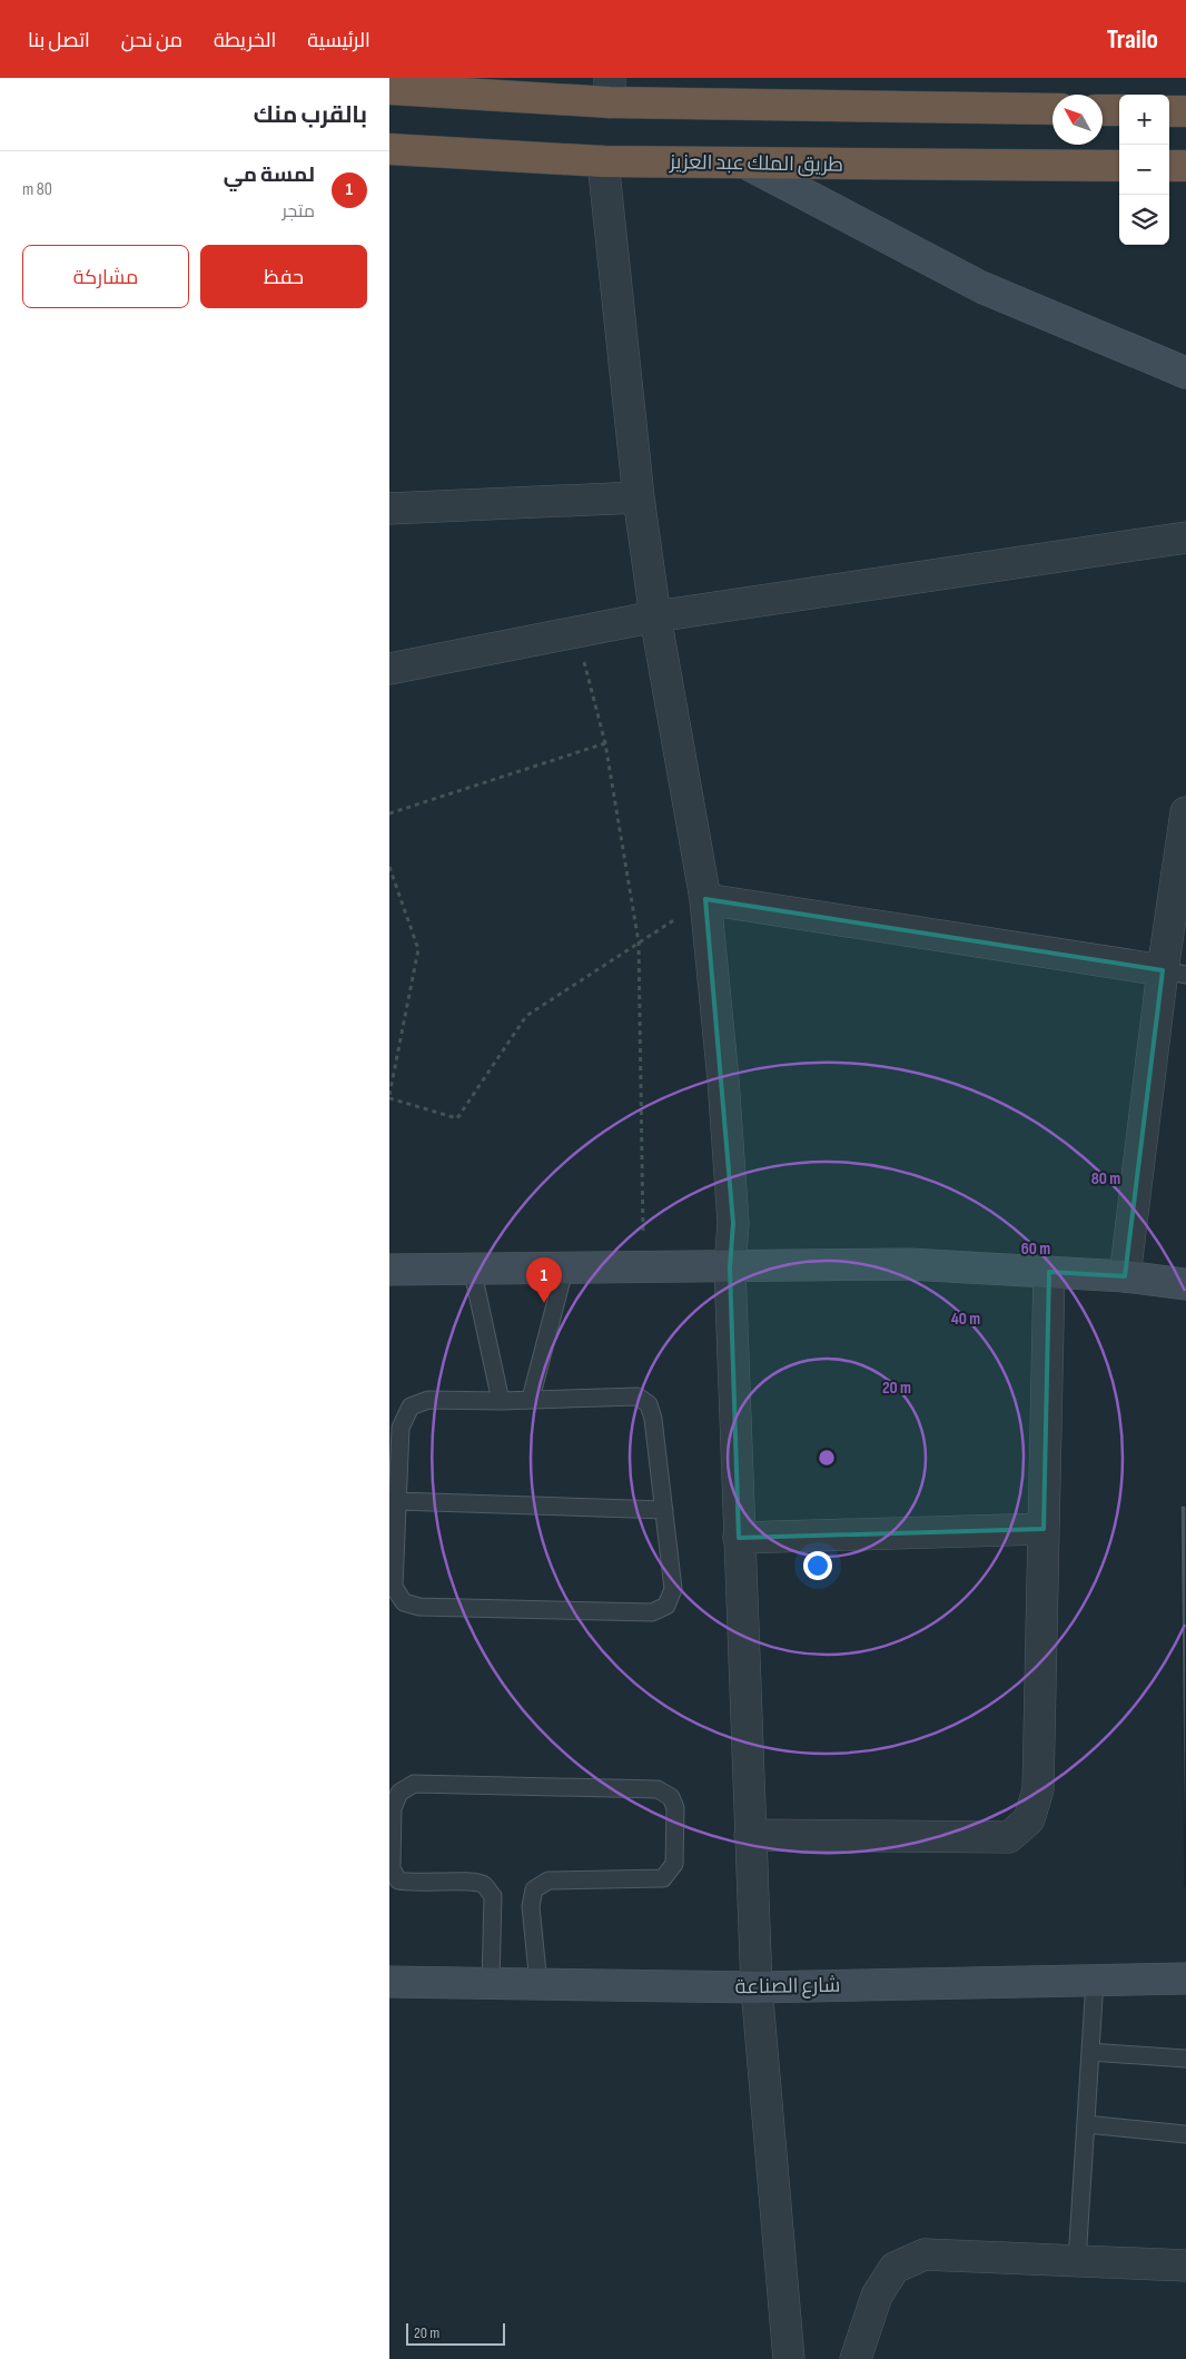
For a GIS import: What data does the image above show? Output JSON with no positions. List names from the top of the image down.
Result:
{
  "streets": {
    "highway": ["طريق الملك عبد العزيز"],
    "street": ["شارع الصناعة"]
  },
  "scale_bar": "20 m",
  "north": "top left",
  "page": {
    "header": "Trailo",
    "nav": [
      "الرئيسية",
      "الخريطة",
      "من نحن",
      "اتصل بنا"
    ],
    "heading": "بالقرب منك",
    "map_buttons": ["+", "−"],
    "list": [
      {
        "mark": "1",
        "name": "لمسة مي",
        "note": "متجر",
        "value": "80 m"
      }
    ],
    "buttons": ["حفظ", "مشاركة"],
    "pins": "1",
    "scale": "20 m"
  },
  "rings": [
    "80 m",
    "60 m",
    "40 m",
    "20 m"
  ]
}
